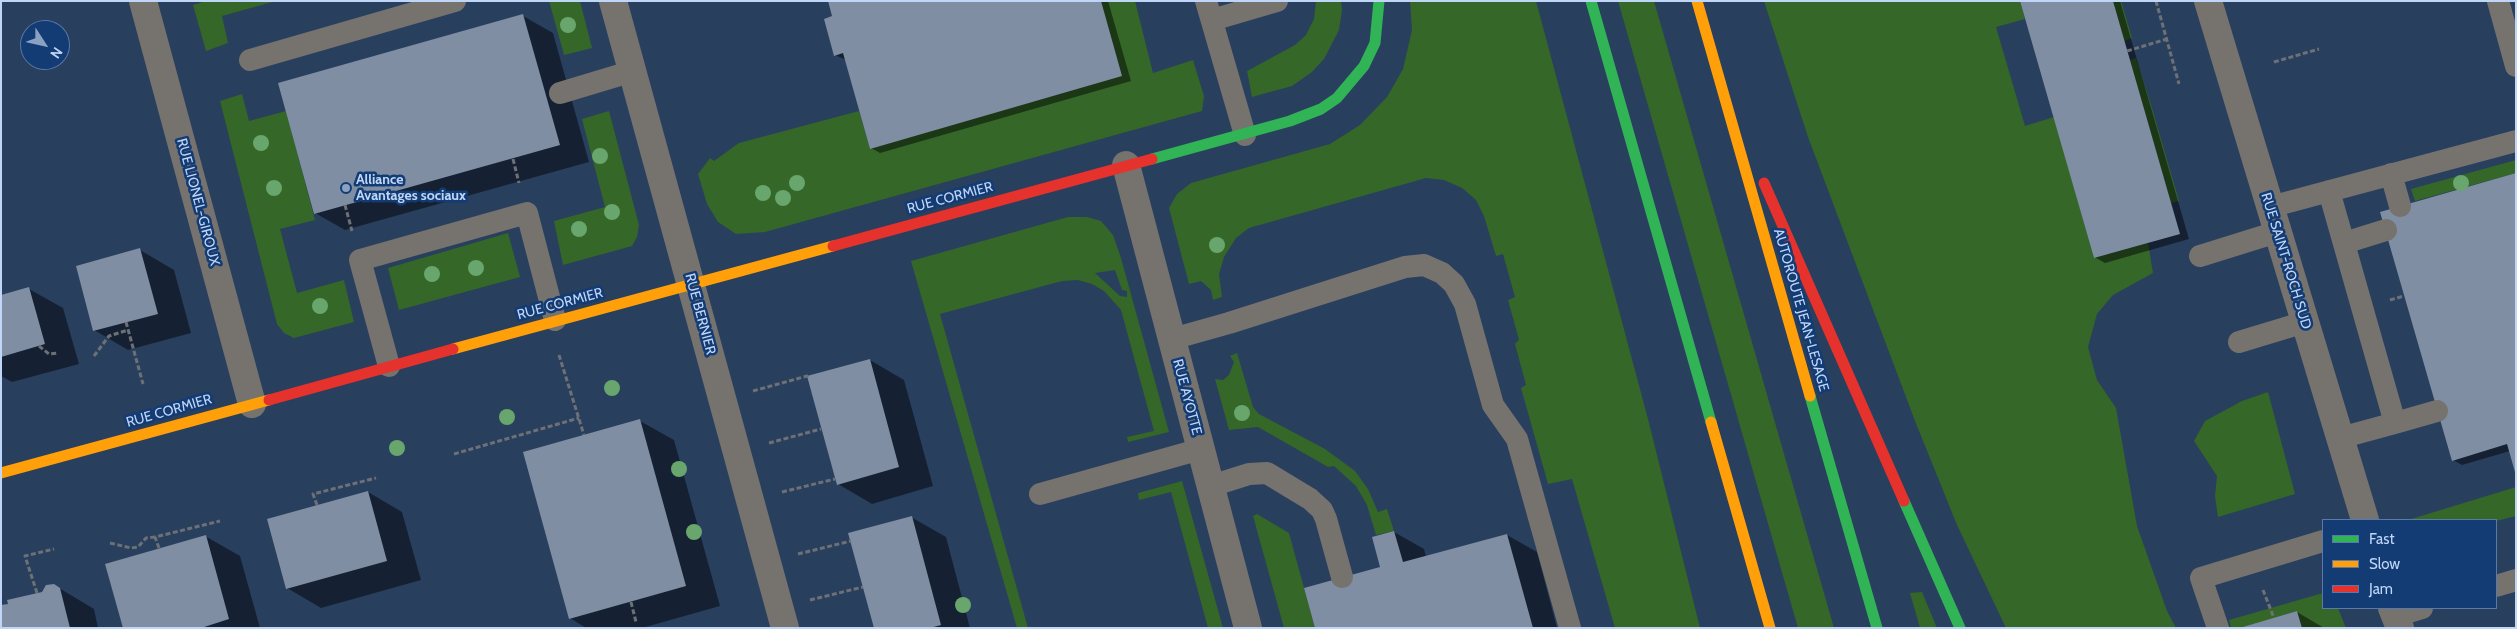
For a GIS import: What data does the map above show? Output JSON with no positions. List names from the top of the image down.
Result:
{
  "streets": {
    "main road": ["RUE CORMIER", "AUTOROUTE JEAN-LESAGE"],
    "street": [
      "RUE LIONEL-GIROUX",
      "RUE SAINT-ROCH SUD",
      "RUE BERNIER",
      "RUE AYOTTE"
    ]
  },
  "crossings": [
    ["RUE CORMIER", "RUE LIONEL-GIROUX"],
    ["RUE CORMIER", "RUE BERNIER"],
    ["RUE CORMIER", "RUE AYOTTE"]
  ],
  "places": ["Alliance Avantages sociaux"],
  "legend": ["Fast", "Slow", "Jam"],
  "north": "bottom right"
}
